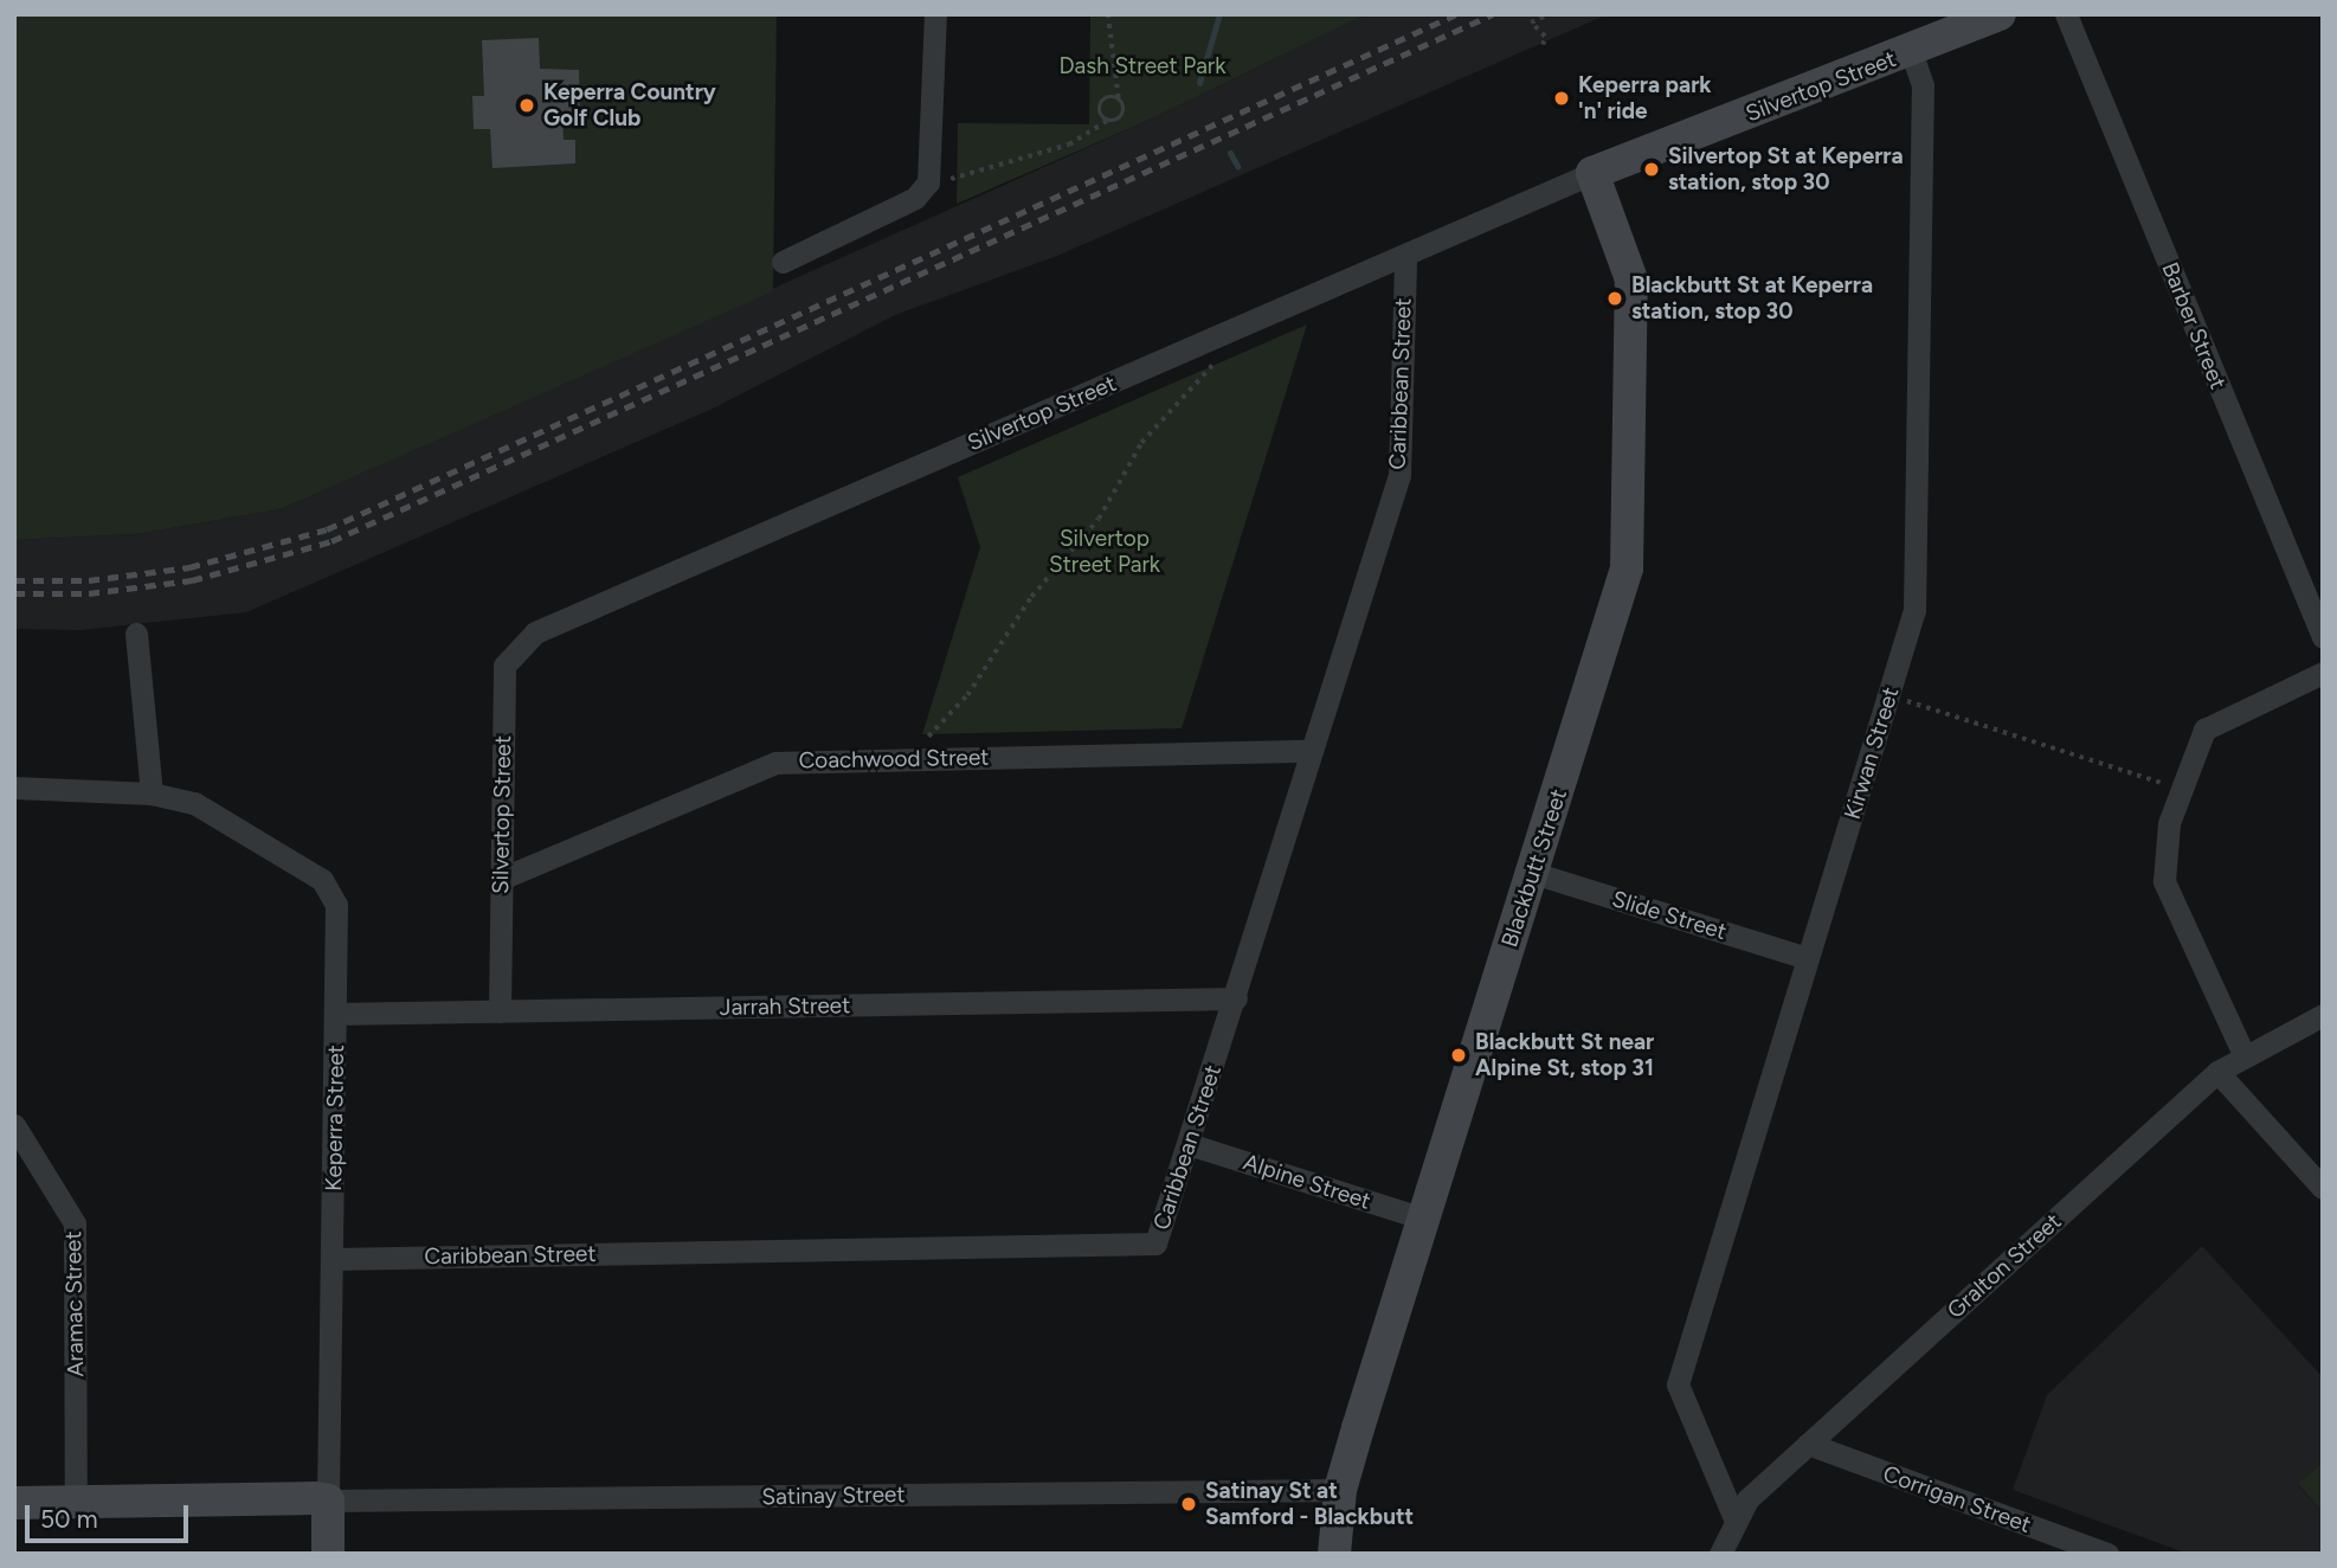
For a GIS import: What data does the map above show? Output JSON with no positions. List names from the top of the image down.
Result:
{
  "streets": {
    "street": [
      "Silvertop Street",
      "Barber Street",
      "Caribbean Street",
      "Kirwan Street",
      "Coachwood Street",
      "Blackbutt Street",
      "Slide Street",
      "Jarrah Street",
      "Keperra Street",
      "Alpine Street",
      "Gralton Street",
      "Aramac Street",
      "Satinay Street",
      "Corrigan Street"
    ]
  },
  "crossings": [
    ["Silvertop Street", "Caribbean Street"],
    ["Silvertop Street", "Kirwan Street"],
    ["Silvertop Street", "Coachwood Street"],
    ["Silvertop Street", "Blackbutt Street"],
    ["Silvertop Street", "Jarrah Street"],
    ["Caribbean Street", "Coachwood Street"],
    ["Caribbean Street", "Jarrah Street"],
    ["Caribbean Street", "Keperra Street"],
    ["Caribbean Street", "Alpine Street"],
    ["Kirwan Street", "Slide Street"],
    ["Kirwan Street", "Gralton Street"],
    ["Blackbutt Street", "Slide Street"],
    ["Blackbutt Street", "Alpine Street"],
    ["Blackbutt Street", "Satinay Street"],
    ["Jarrah Street", "Keperra Street"],
    ["Keperra Street", "Satinay Street"],
    ["Gralton Street", "Corrigan Street"]
  ],
  "parks": ["Dash Street Park", "Silvertop Street Park"],
  "places": [
    "Keperra park 'n' ride",
    "Keperra Country Golf Club",
    "Silvertop St at Keperra station, stop 30",
    "Blackbutt St at Keperra station, stop 30",
    "Blackbutt St near Alpine St, stop 31",
    "Satinay St at Samford - Blackbutt"
  ],
  "scale_bar": "50 m"
}
